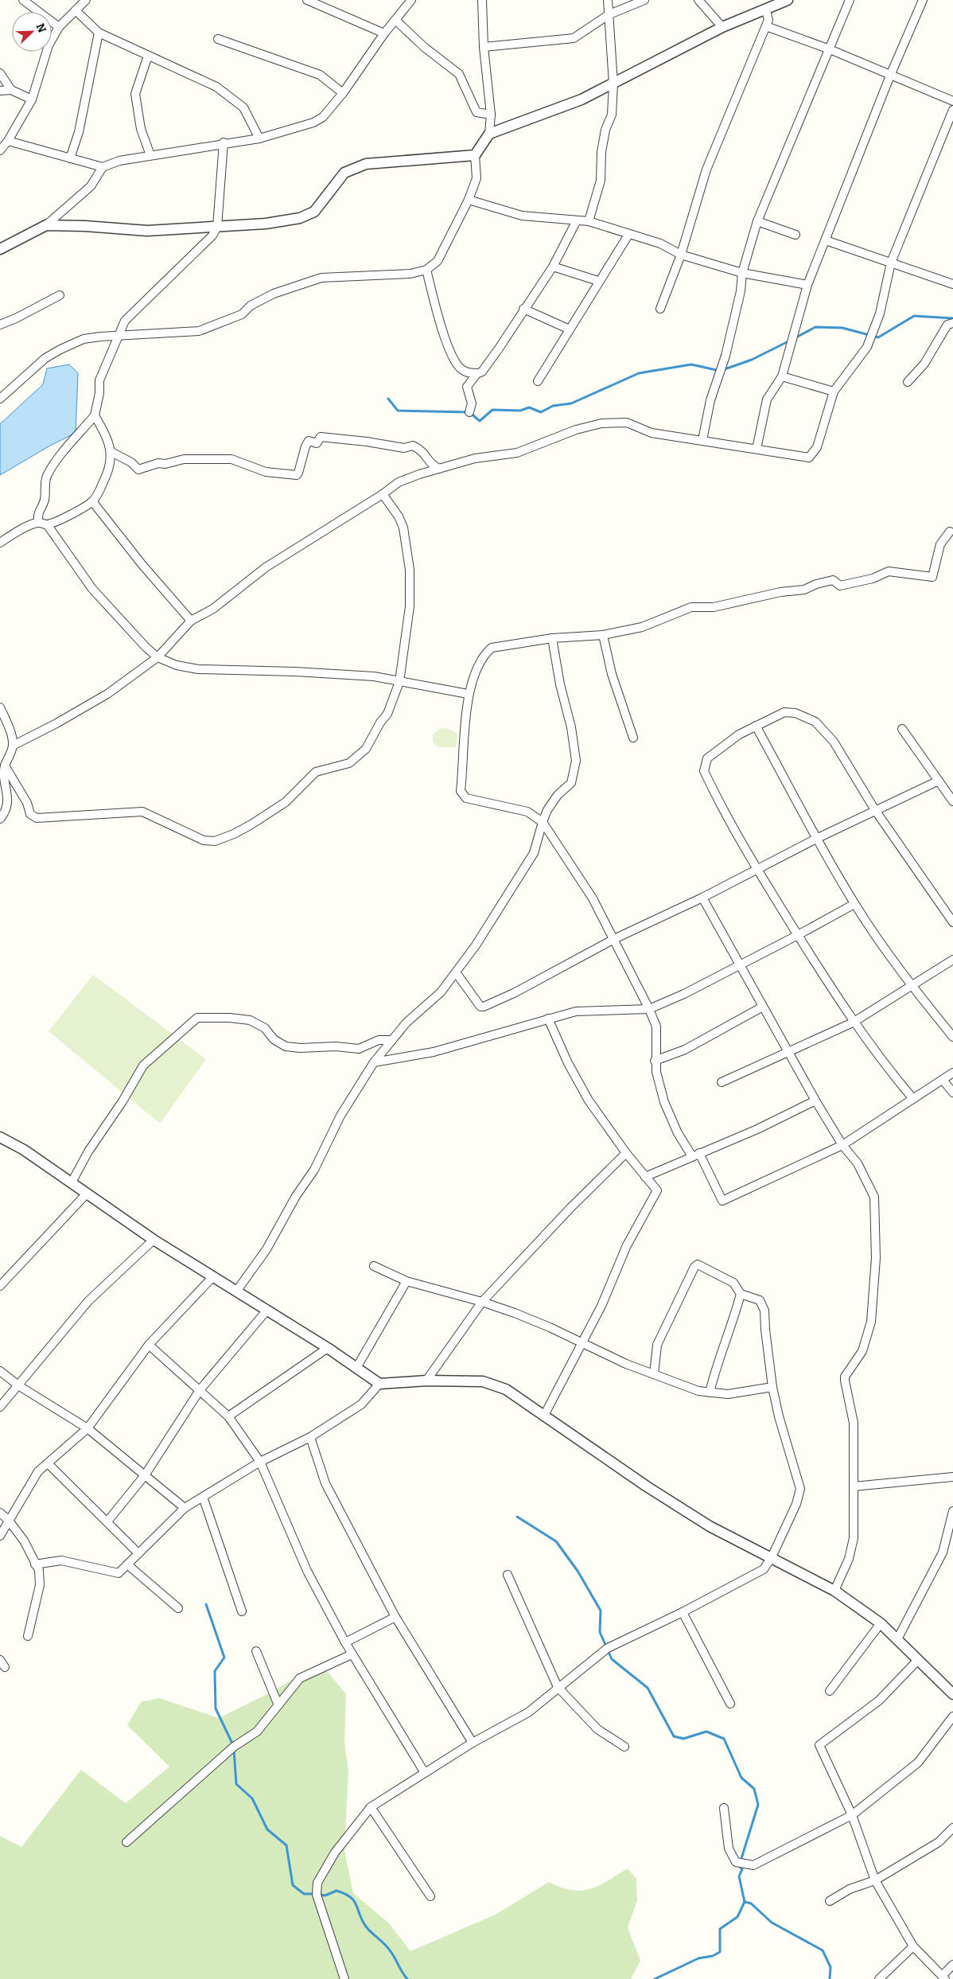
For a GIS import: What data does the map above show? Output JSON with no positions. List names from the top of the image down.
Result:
{
  "north": "top right"
}
